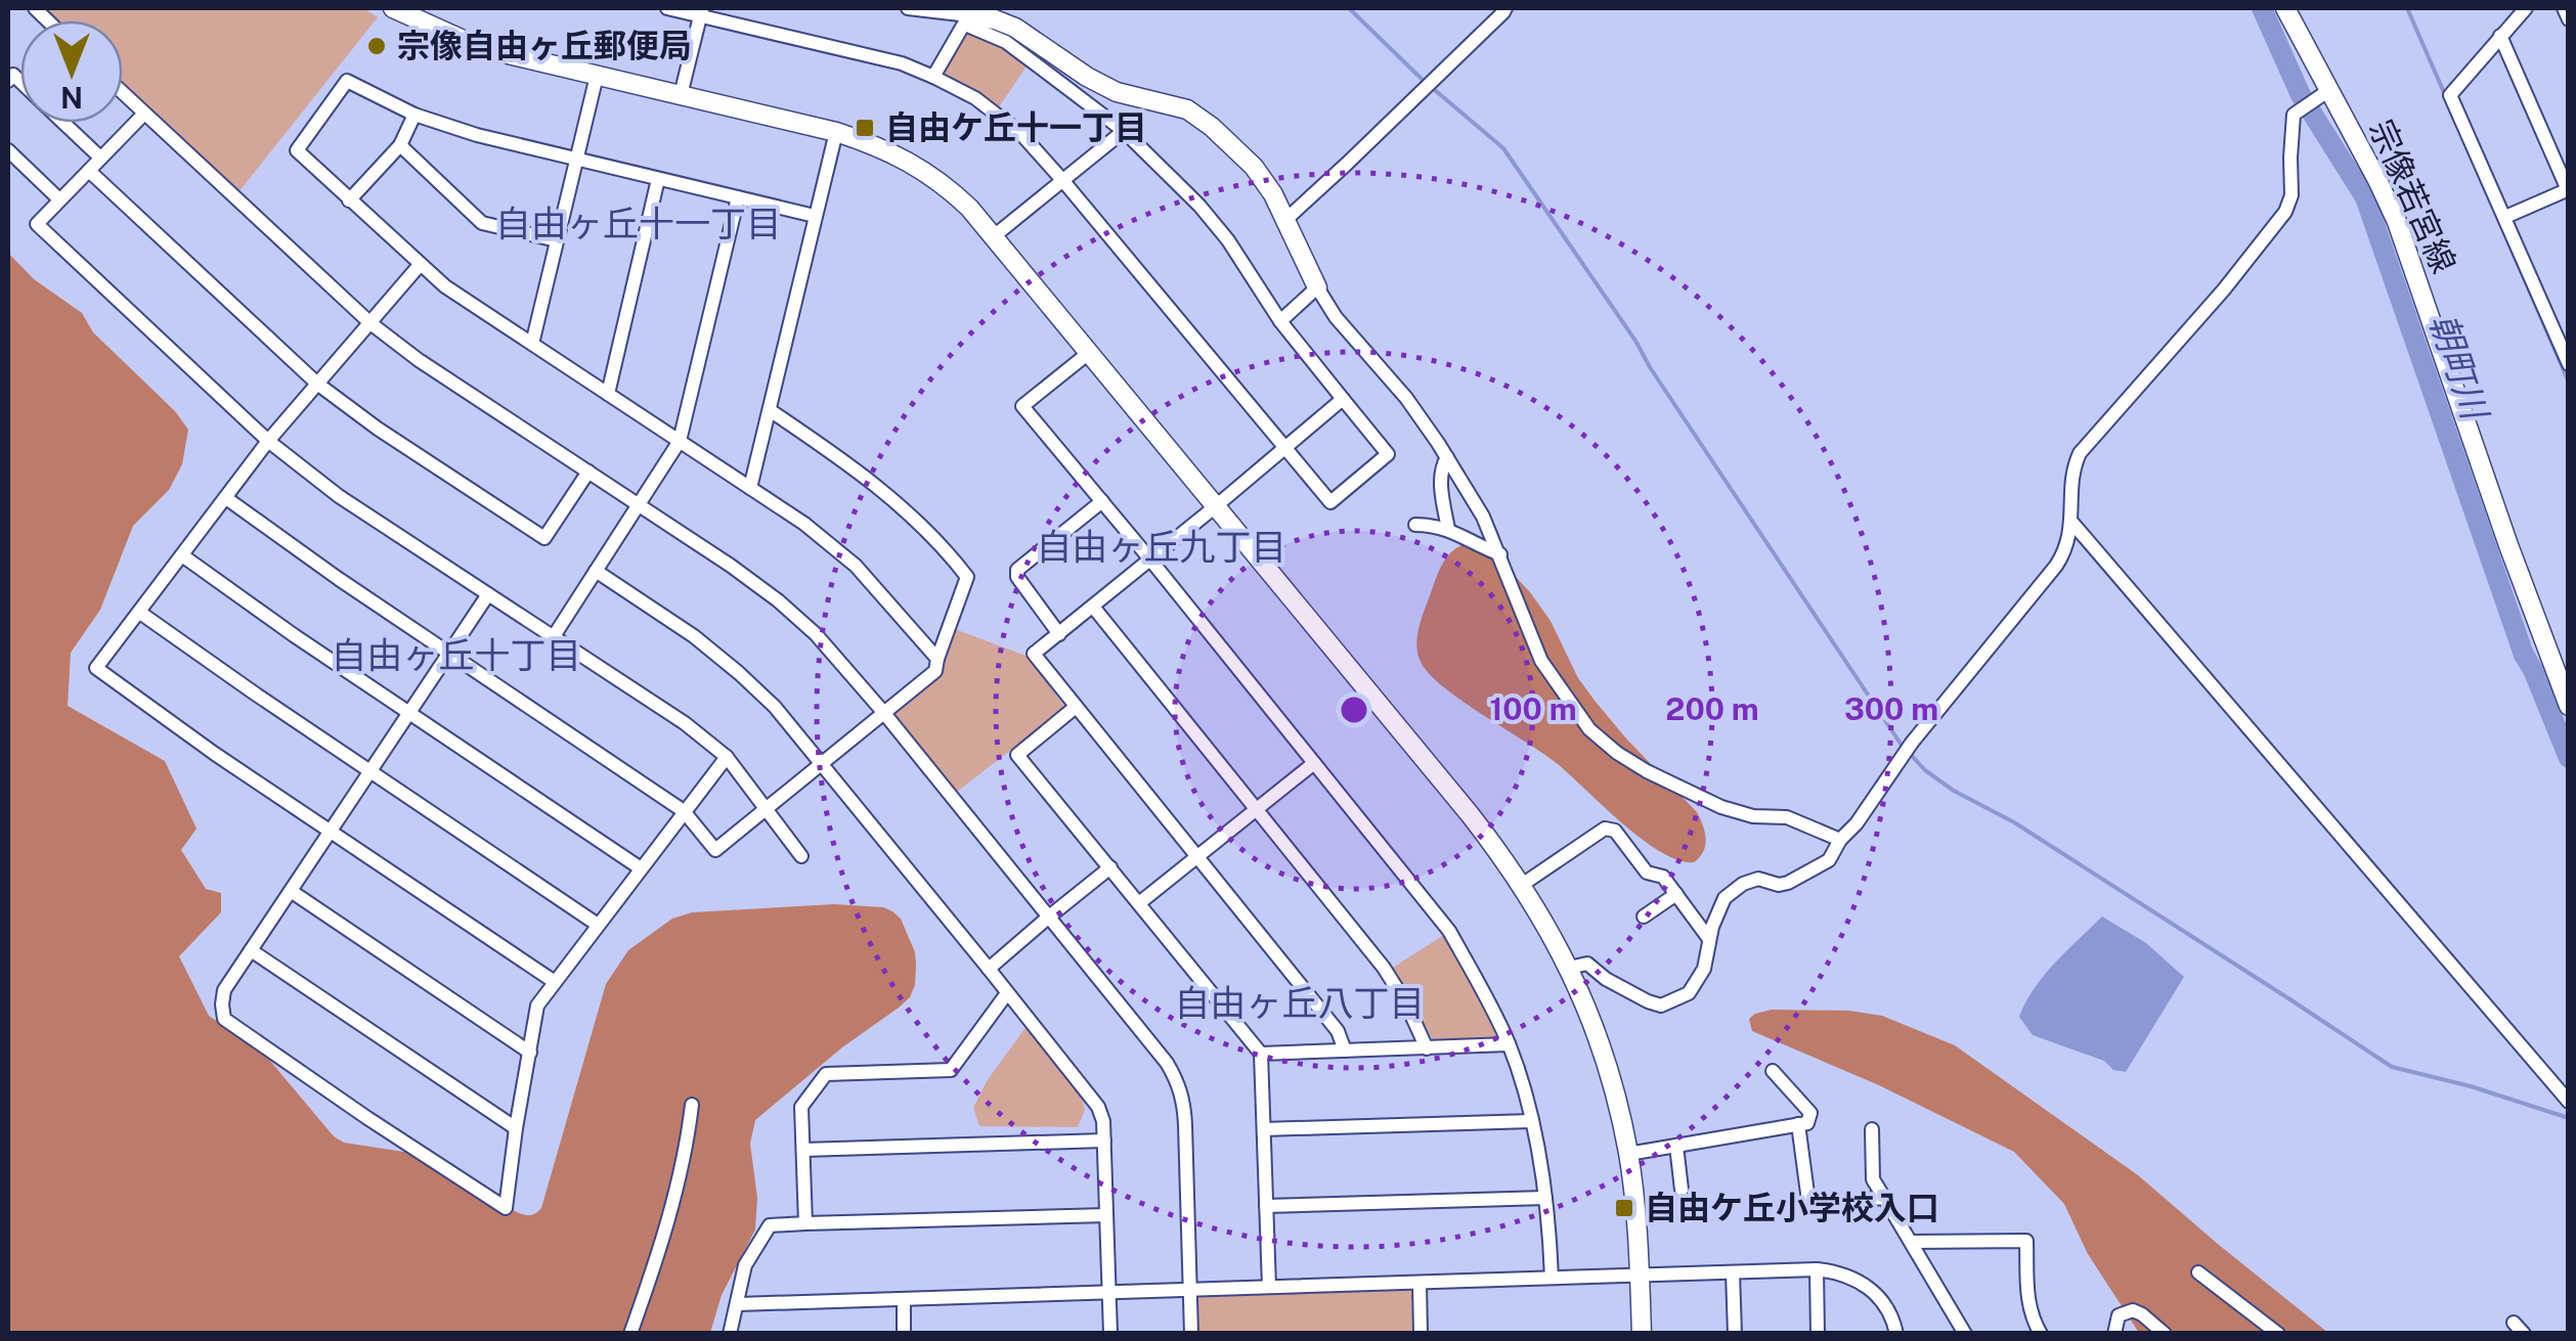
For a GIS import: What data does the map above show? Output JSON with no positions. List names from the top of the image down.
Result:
{
  "streets": {
    "street": ["宗像若宮線"]
  },
  "districts": [
    "自由ヶ丘十一丁目",
    "自由ヶ丘九丁目",
    "自由ヶ丘十丁目",
    "自由ヶ丘八丁目"
  ],
  "water": ["朝町川"],
  "places": {
    "other": ["宗像自由ヶ丘郵便局"],
    "transit": ["自由ケ丘十一丁目", "自由ケ丘小学校入口"]
  },
  "north": "bottom",
  "rings": ["100 m", "200 m", "300 m"]
}
